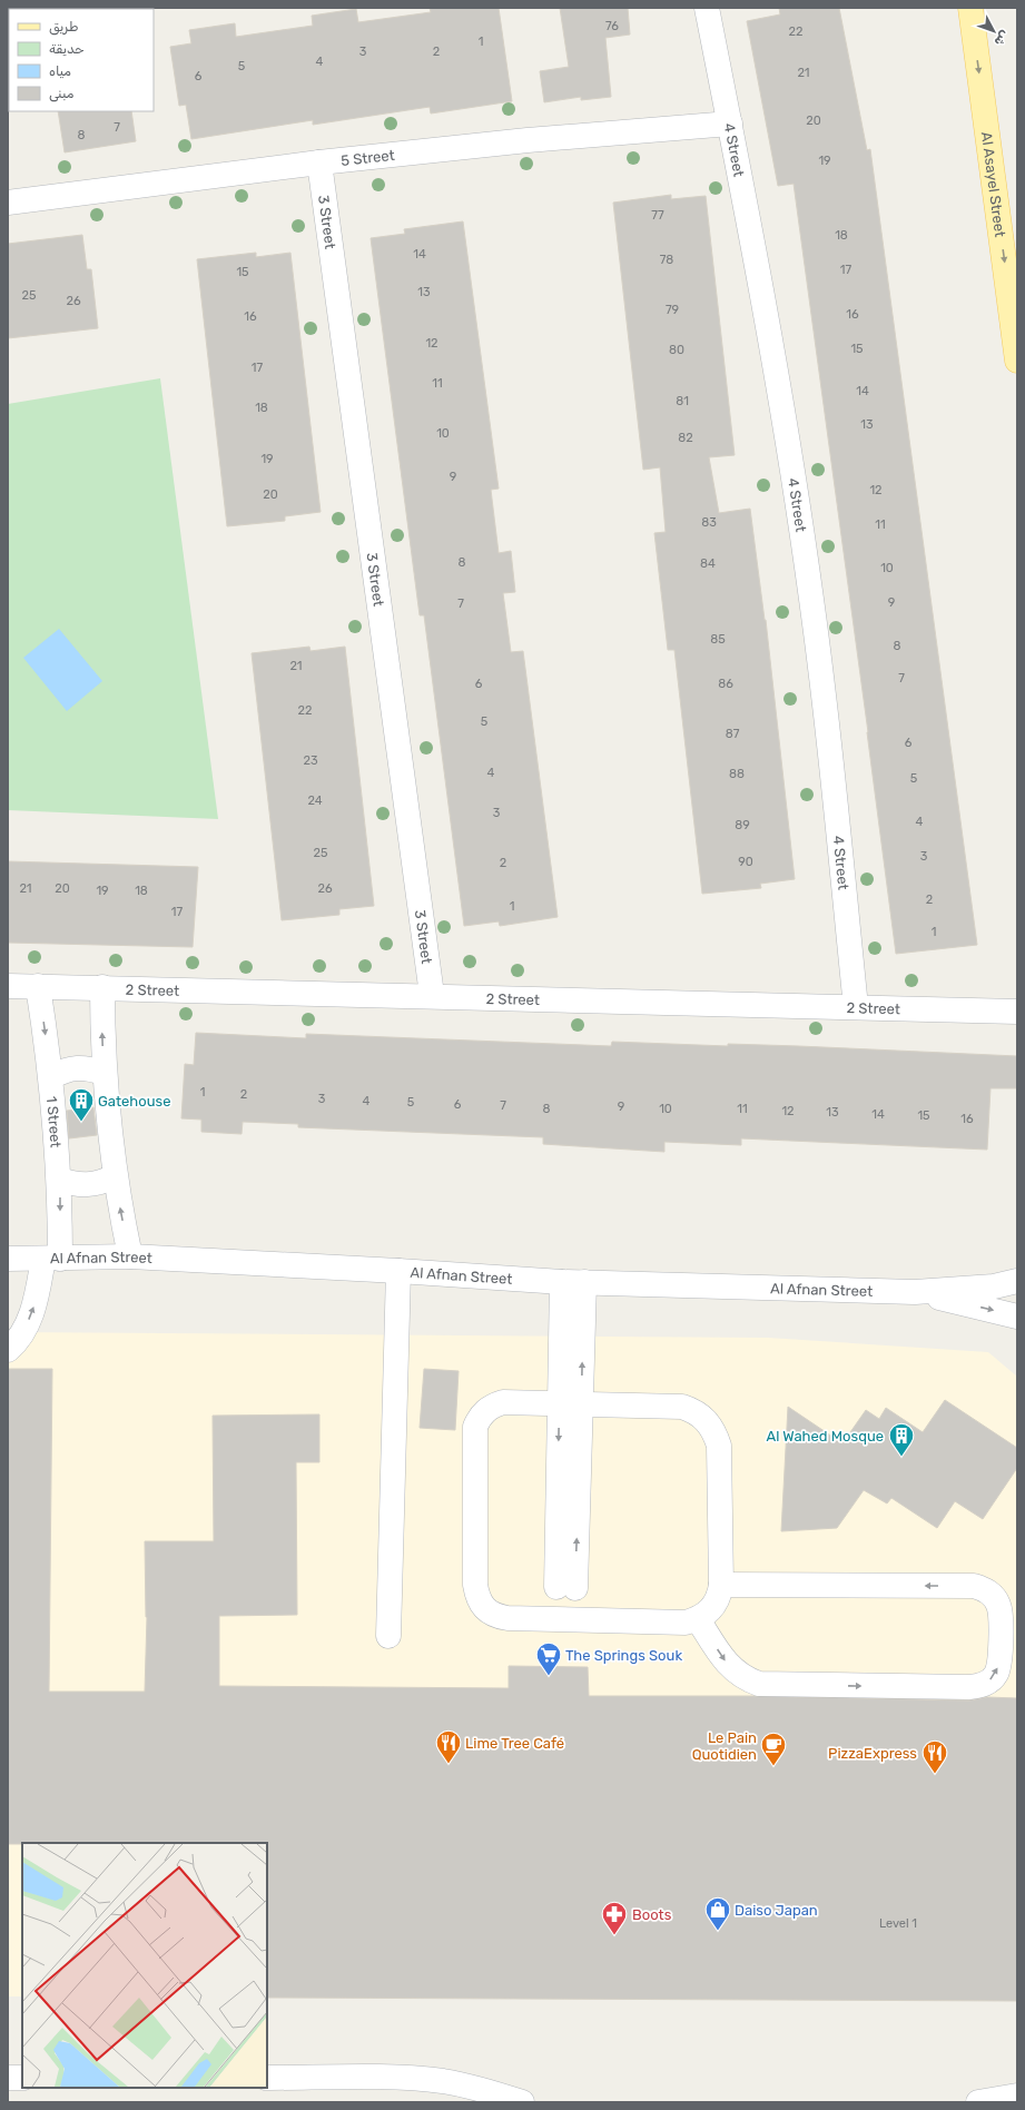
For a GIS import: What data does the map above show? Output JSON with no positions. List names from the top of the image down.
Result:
{
  "streets": {
    "main road": ["Al Asayel Street"],
    "street": [
      "4 Street",
      "5 Street",
      "3 Street",
      "2 Street",
      "1 Street",
      "Al Afnan Street"
    ]
  },
  "crossings": [
    ["4 Street", "5 Street"],
    ["4 Street", "2 Street"],
    ["5 Street", "3 Street"],
    ["3 Street", "2 Street"],
    ["2 Street", "1 Street"],
    ["1 Street", "Al Afnan Street"]
  ],
  "one_way": ["Al Asayel Street"],
  "places": {
    "building": ["Gatehouse", "Al Wahed Mosque"],
    "supermarket": ["The Springs Souk"],
    "restaurant": ["Lime Tree Café", "PizzaExpress"],
    "cafe": ["Le Pain Quotidien"],
    "shop": ["Daiso Japan"],
    "pharmacy": ["Boots"]
  },
  "house_numbers": [
    "76",
    "22",
    "1",
    "3",
    "2",
    "4",
    "5",
    "21",
    "6",
    "20",
    "7",
    "8",
    "19",
    "77",
    "18",
    "14",
    "78",
    "17",
    "15",
    "13",
    "25",
    "26",
    "79",
    "16",
    "16",
    "12",
    "15",
    "80",
    "17",
    "11",
    "14",
    "81",
    "18",
    "13",
    "10",
    "82",
    "19",
    "9",
    "12",
    "20",
    "83",
    "11",
    "8",
    "84",
    "10",
    "9",
    "7",
    "85",
    "8",
    "21",
    "7",
    "6",
    "86",
    "22",
    "5",
    "87",
    "6",
    "23",
    "4",
    "88",
    "5",
    "24",
    "3",
    "4",
    "89",
    "25",
    "3",
    "90",
    "2",
    "21",
    "20",
    "26",
    "19",
    "18",
    "2",
    "1",
    "17",
    "1",
    "1",
    "2",
    "3",
    "4",
    "5",
    "6",
    "7",
    "9",
    "8",
    "10",
    "11",
    "12",
    "13",
    "14",
    "15",
    "16",
    "Level 1"
  ],
  "legend": [
    "طريق",
    "حديقة",
    "مياه",
    "مبنى"
  ],
  "north": "bottom right"
}
